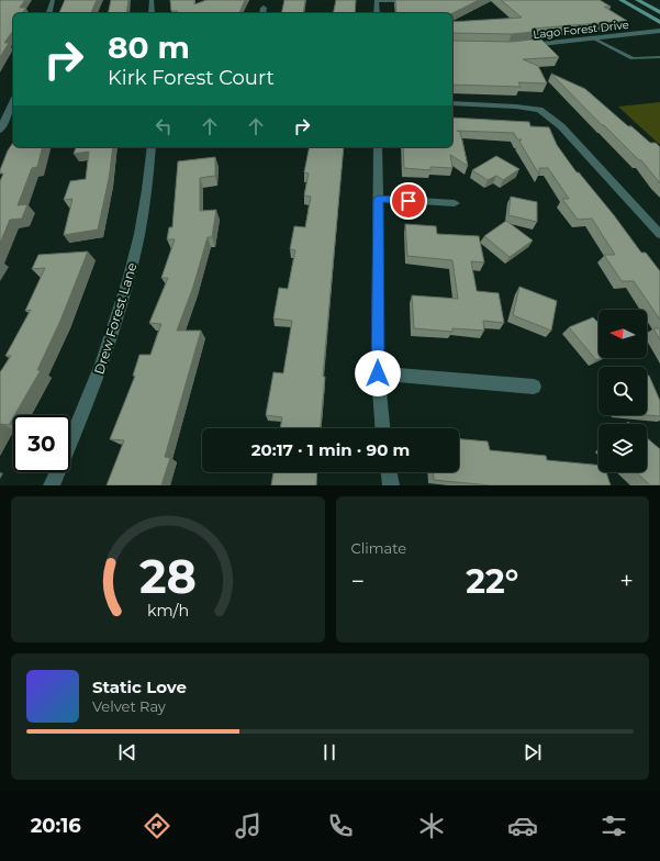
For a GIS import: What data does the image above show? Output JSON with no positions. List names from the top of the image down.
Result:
{
  "streets": {
    "street": ["Lago Forest Drive", "Drew Forest Lane"]
  },
  "north": "left",
  "page": {
    "turn": ["80 m", "Kirk Forest Court"],
    "limit": "30",
    "trip": "20:17 · 1 min · 90 m",
    "tile": "Climate",
    "heat": ["−", "22°", "+"],
    "song": ["Static Love", "Velvet Ray"],
    "tabs": "20:16",
    "gauge": ["28", "km/h"]
  }
}
